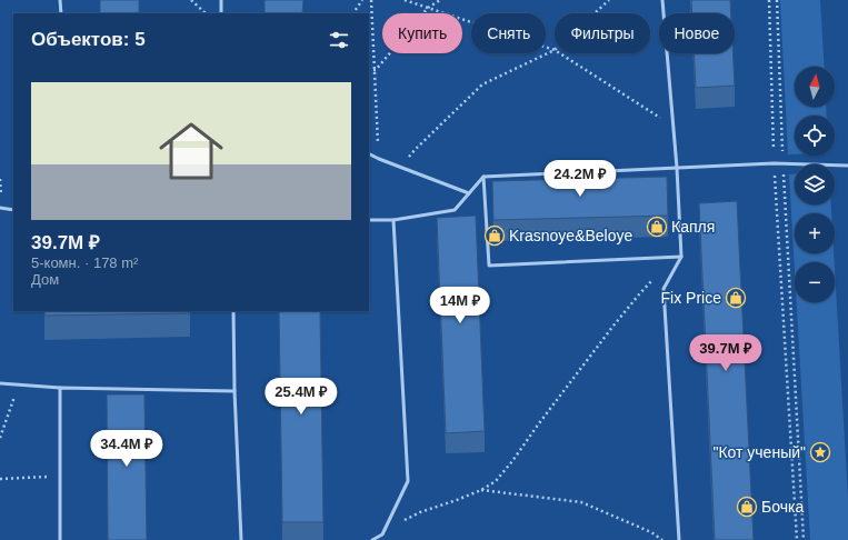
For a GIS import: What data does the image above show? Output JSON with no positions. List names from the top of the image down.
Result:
{
  "places": {
    "shop": [
      "Капля",
      "Krasnoye&Beloye",
      "Fix Price",
      "Бочка"
    ],
    "place": ["\"Кот ученый\""]
  },
  "north": "top",
  "page": {
    "chip": [
      "Купить",
      "Снять",
      "Фильтры",
      "Новое"
    ],
    "heading": "Объектов: 5",
    "map_buttons": ["+", "−"],
    "list": [
      {
        "name": "39.7M ₽",
        "note": "5-комн. · 178 m² · Дом"
      }
    ],
    "price": [
      "24.2M ₽",
      "14M ₽",
      "39.7M ₽",
      "25.4M ₽",
      "34.4M ₽"
    ]
  }
}
